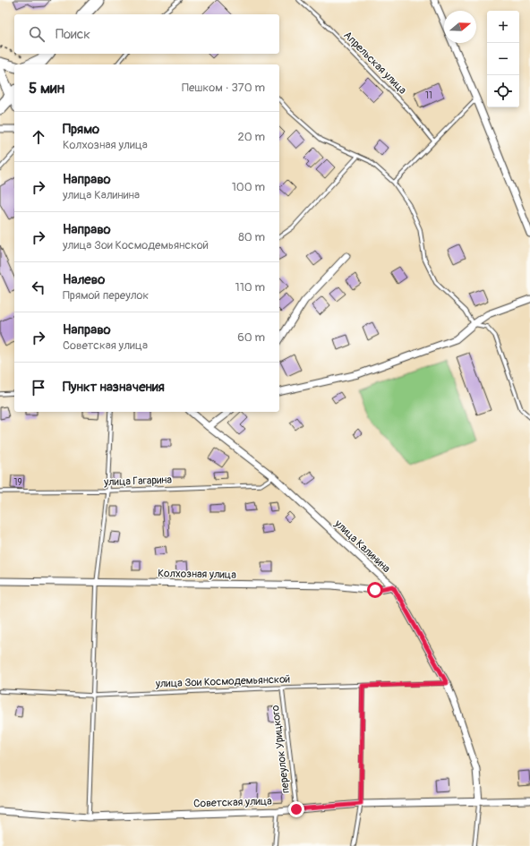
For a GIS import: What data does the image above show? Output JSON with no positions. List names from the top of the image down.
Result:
{
  "streets": {
    "street": ["улица Калинина", "Колхозная улица", "Советская улица"],
    "lane": [
      "Апрельская улица",
      "улица Гагарина",
      "улица Зои Космодемьянской",
      "переулок Урицкого"
    ]
  },
  "crossings": [
    ["улица Гагарина", "улица Калинина"],
    ["улица Калинина", "Колхозная улица"],
    ["улица Калинина", "улица Зои Космодемьянской"],
    ["улица Калинина", "Советская улица"],
    ["улица Зои Космодемьянской", "переулок Урицкого"],
    ["переулок Урицкого", "Советская улица"]
  ],
  "house_numbers": ["11", "19"],
  "north": "right",
  "page": {
    "map_buttons": ["+", "−"],
    "search": "Поиск",
    "heading": ["5 мин", "Пешком · 370 m"],
    "list": [
      ["Прямо", "Колхозная улица", "20 m"],
      ["Направо", "улица Калинина", "100 m"],
      ["Направо", "улица Зои Космодемьянской", "80 m"],
      ["Налево", "Прямой переулок", "110 m"],
      ["Направо", "Советская улица", "60 m"],
      "Пункт назначения"
    ]
  }
}
